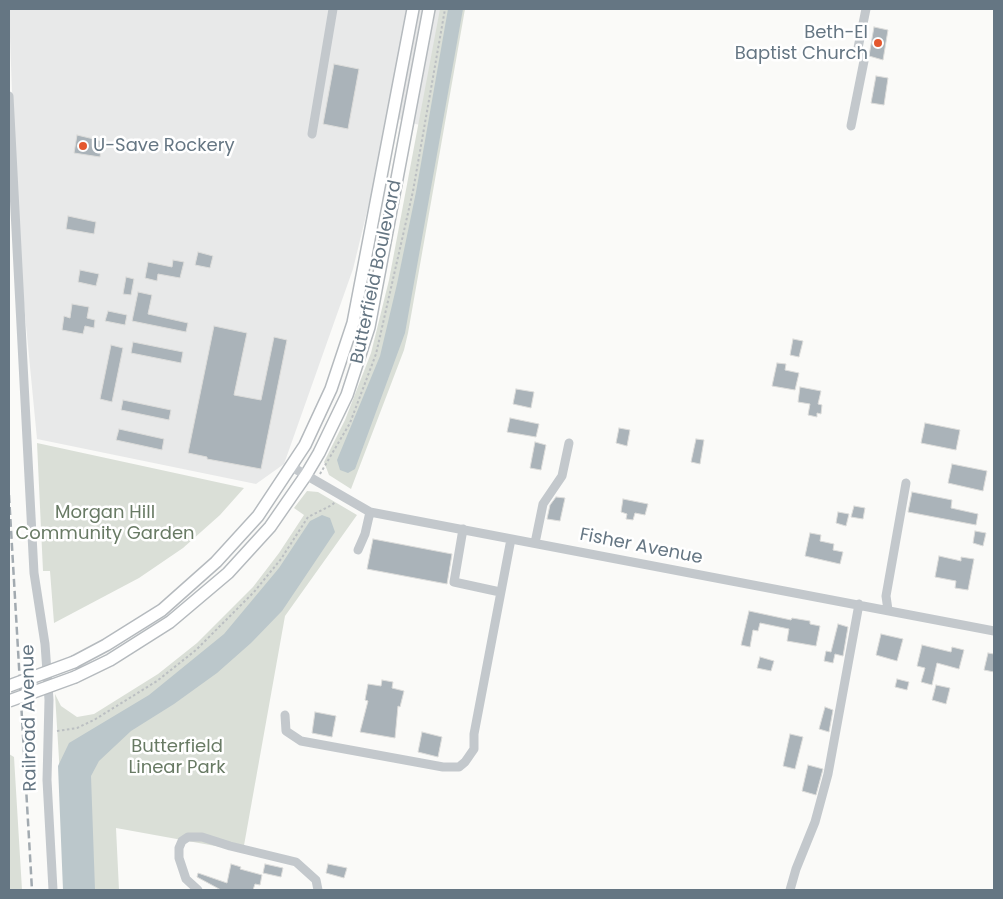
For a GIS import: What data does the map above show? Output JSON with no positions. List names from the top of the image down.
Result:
{
  "streets": {
    "main road": ["Butterfield Boulevard"],
    "street": ["Fisher Avenue", "Railroad Avenue"]
  },
  "crossings": [
    ["Butterfield Boulevard", "Fisher Avenue"]
  ],
  "parks": ["Morgan Hill Community Garden", "Butterfield Linear Park"],
  "places": ["Beth-El Baptist Church", "U-Save Rockery"]
}
